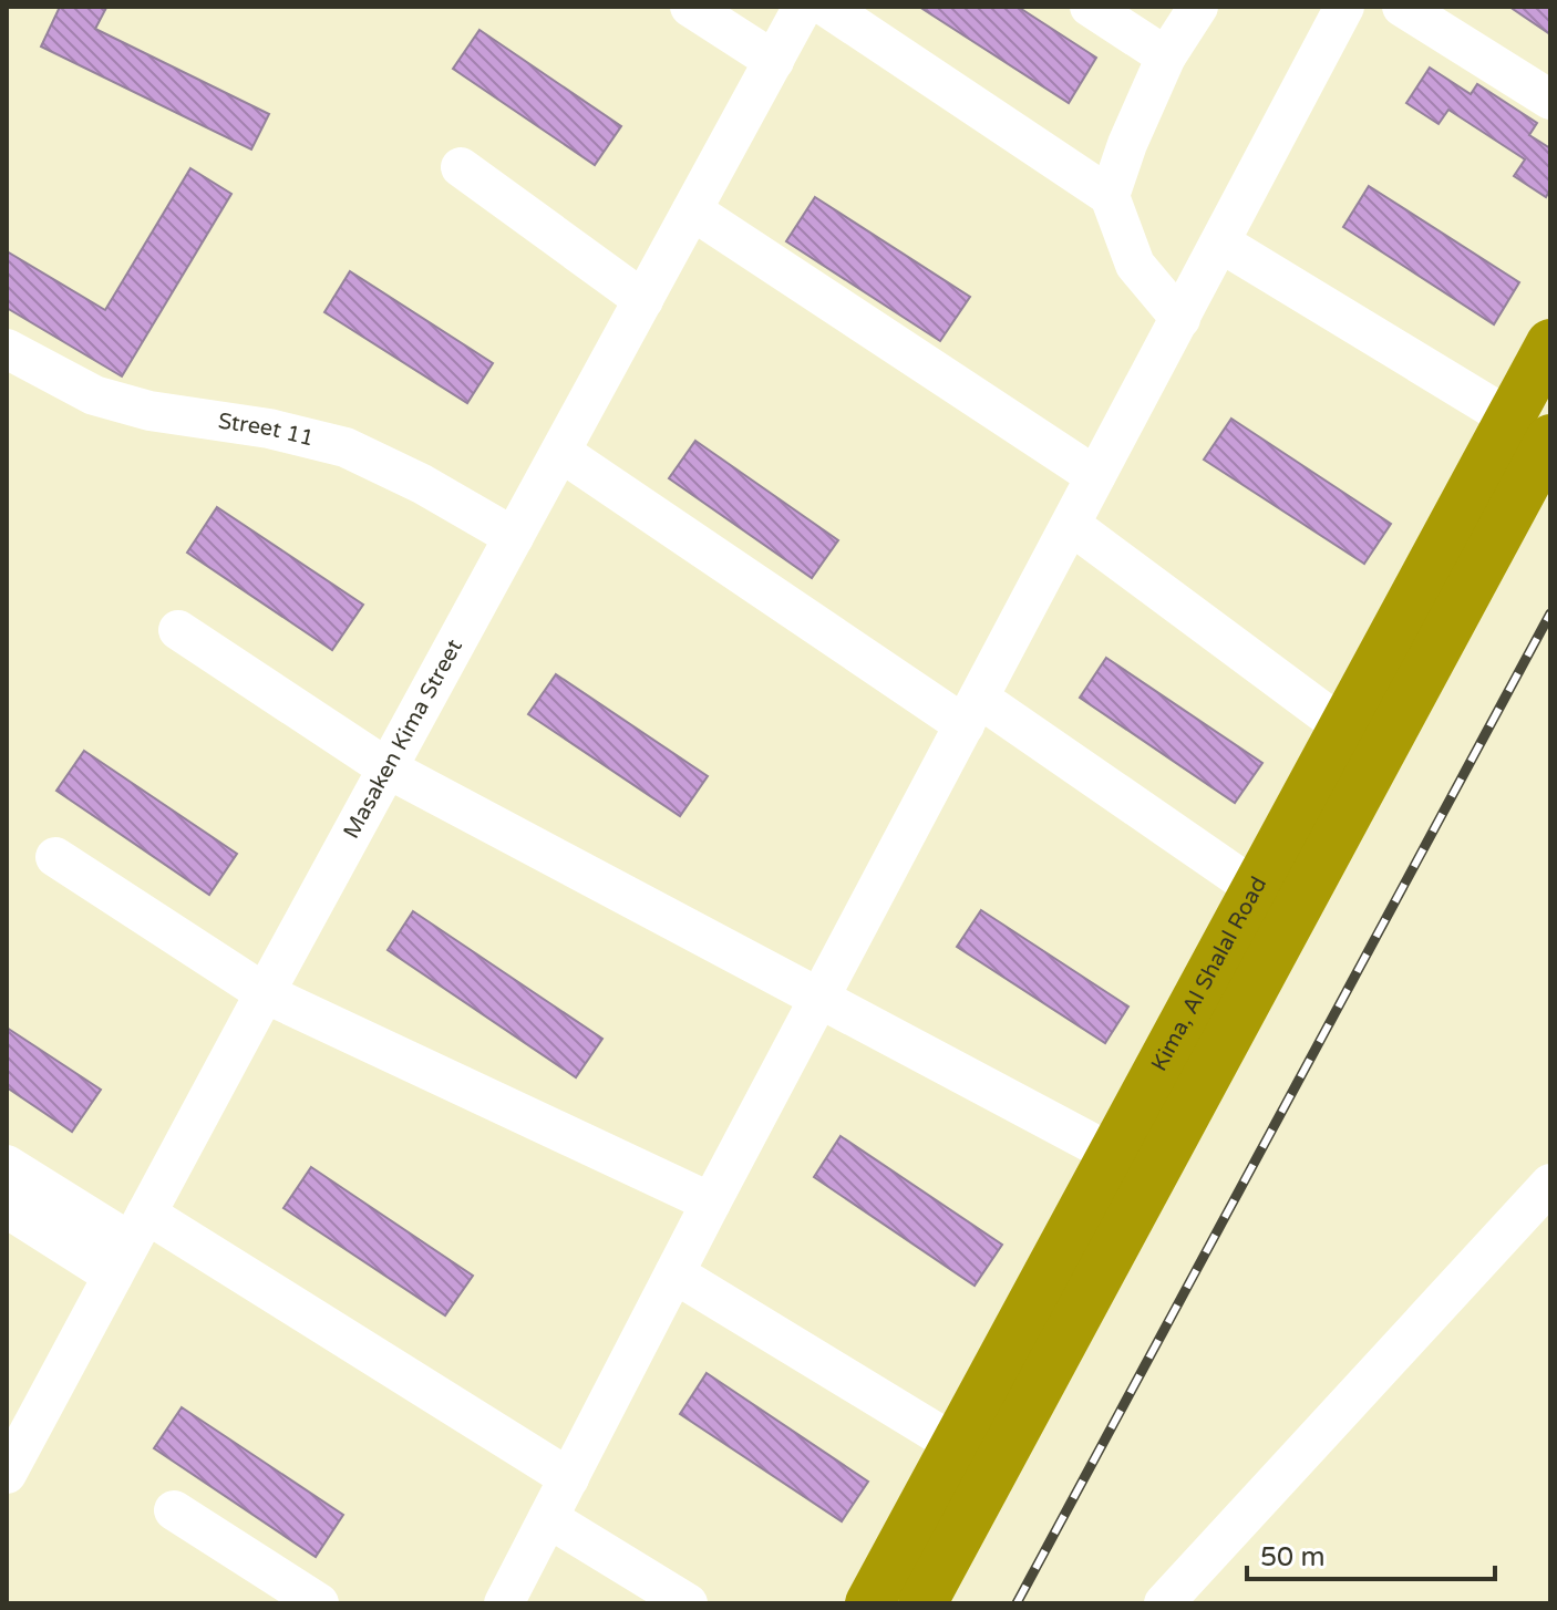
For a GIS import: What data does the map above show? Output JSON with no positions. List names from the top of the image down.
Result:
{
  "streets": {
    "highway": ["Kima, Al Shalal Road"],
    "street": ["Street 11", "Masaken Kima Street"]
  },
  "crossings": [
    ["Street 11", "Masaken Kima Street"]
  ],
  "scale_bar": "50 m"
}
